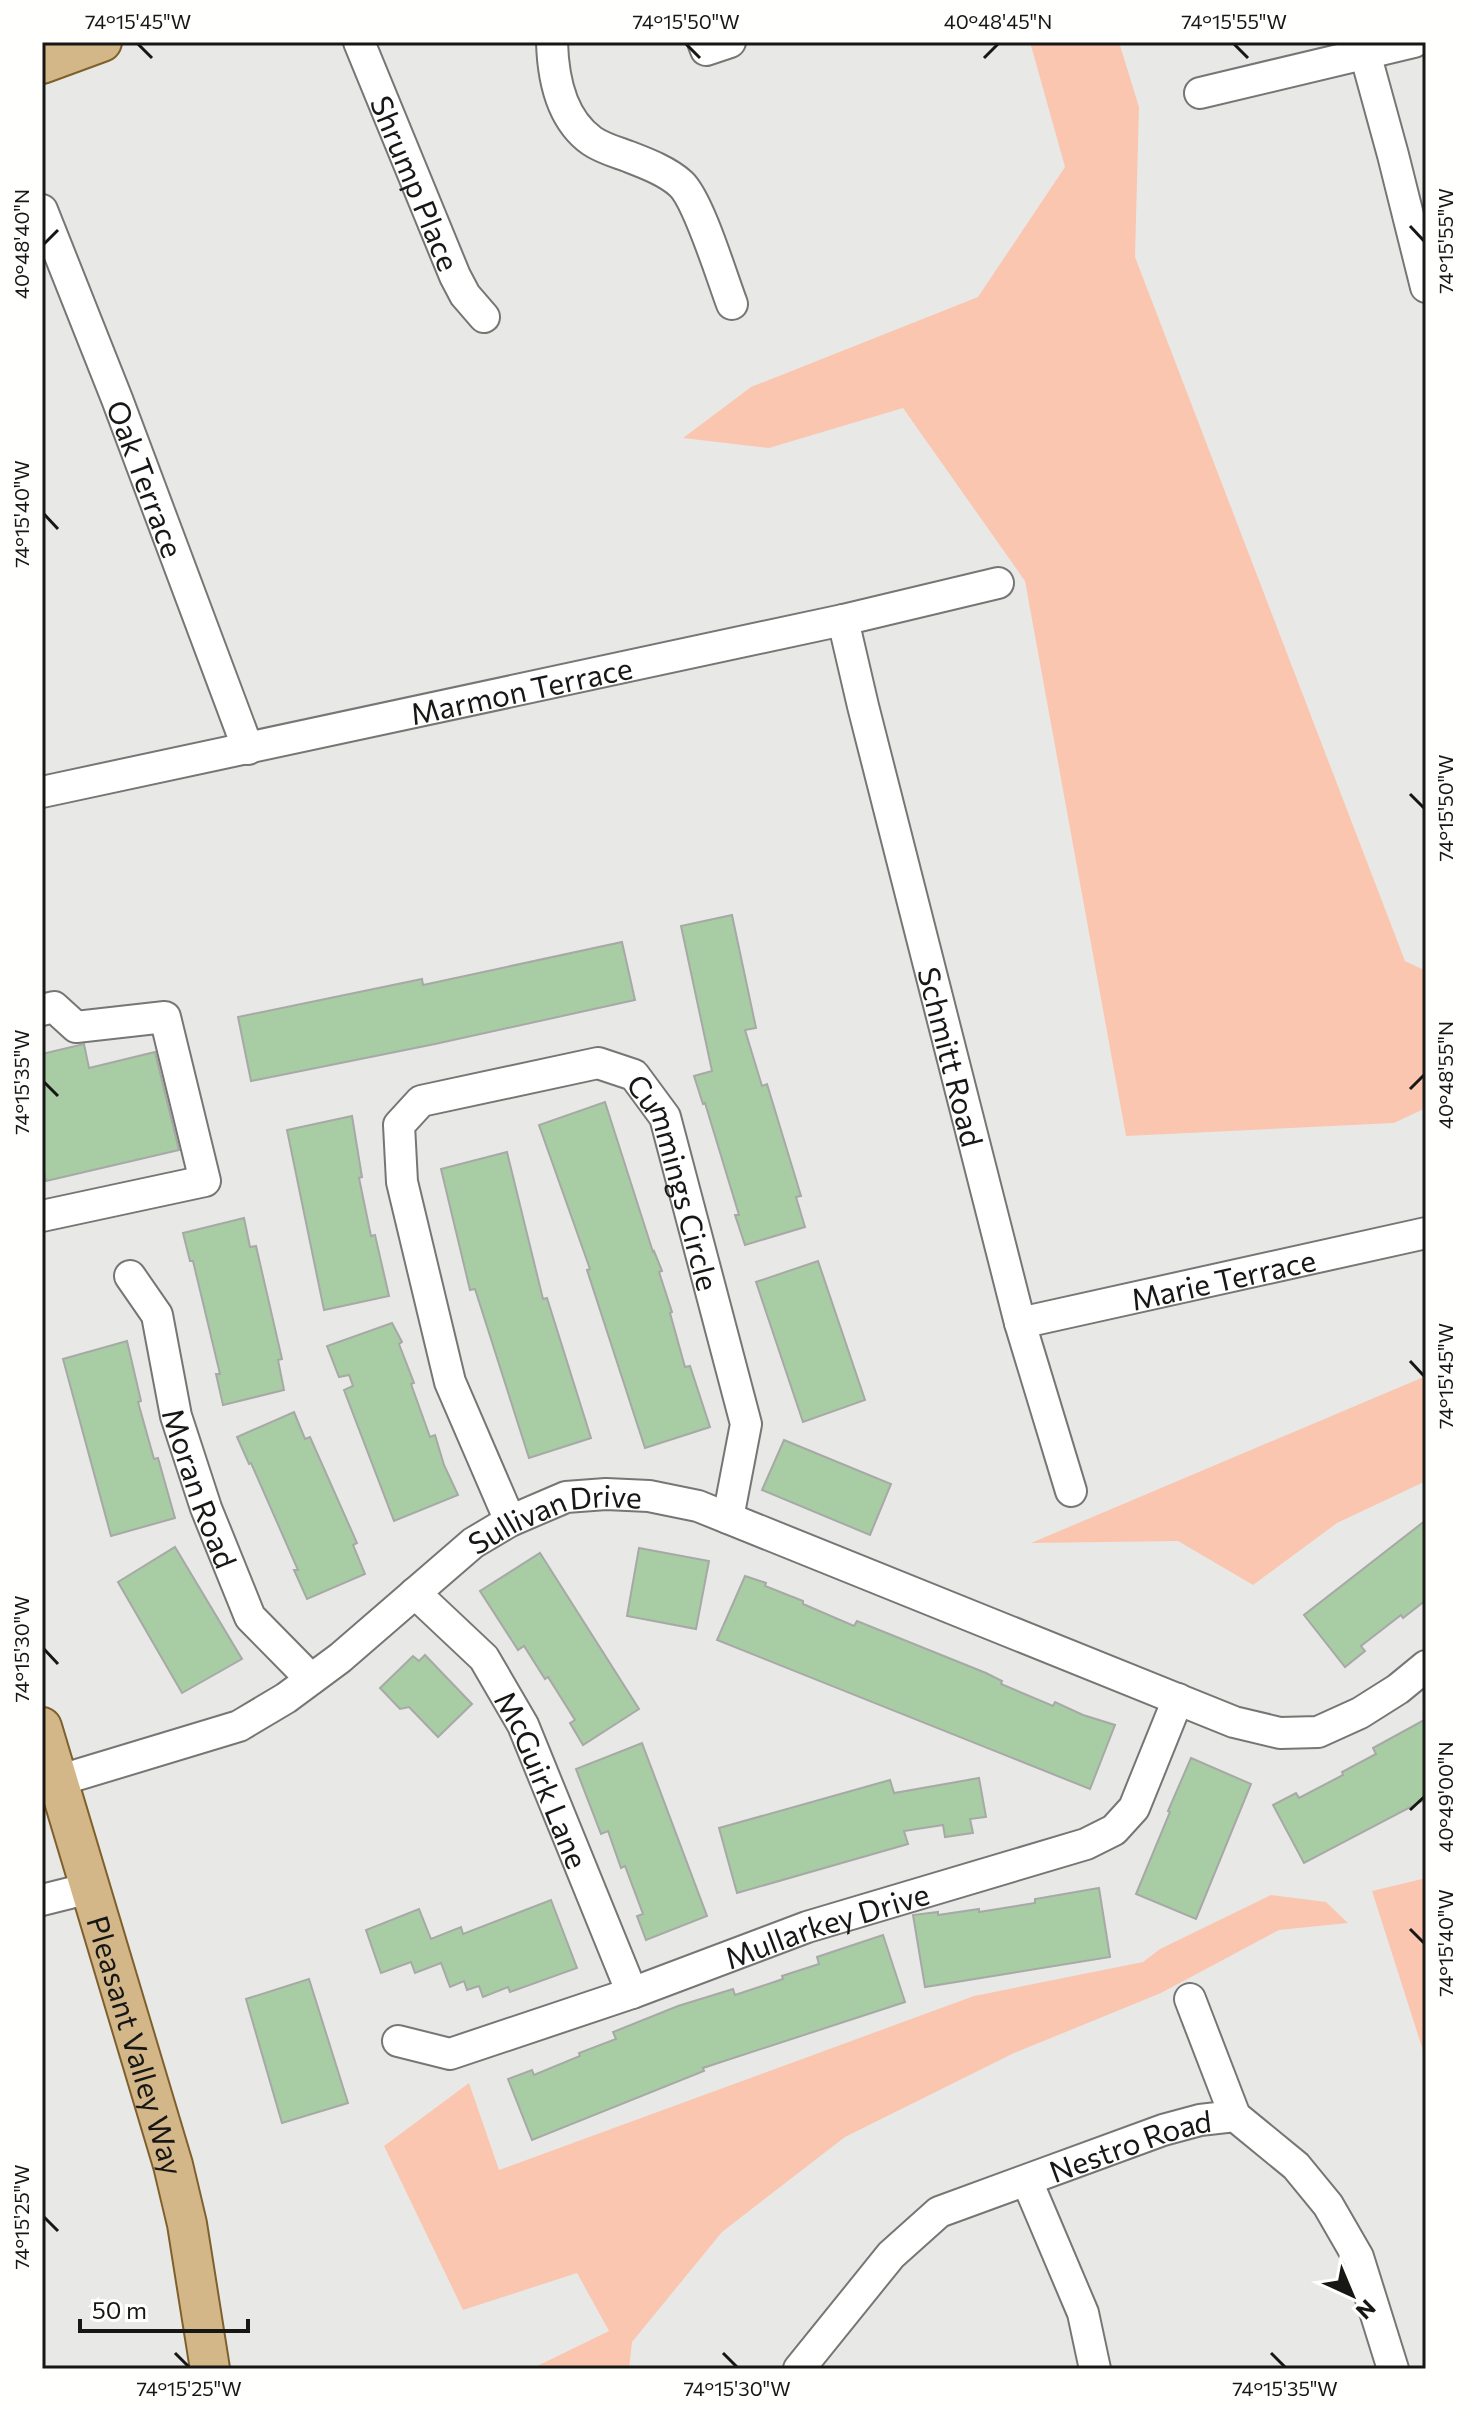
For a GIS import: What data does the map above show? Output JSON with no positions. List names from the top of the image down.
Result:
{
  "streets": {
    "main road": ["Pleasant Valley Way"],
    "street": [
      "Shrump Place",
      "Oak Terrace",
      "Marmon Terrace",
      "Schmitt Road",
      "Cummings Circle",
      "Marie Terrace",
      "Moran Road",
      "Sullivan Drive",
      "McGuirk Lane",
      "Mullarkey Drive",
      "Nestro Road"
    ]
  },
  "crossings": [
    ["Oak Terrace", "Marmon Terrace"],
    ["Marmon Terrace", "Schmitt Road"],
    ["Schmitt Road", "Marie Terrace"],
    ["Cummings Circle", "Sullivan Drive"],
    ["Moran Road", "Sullivan Drive"],
    ["Sullivan Drive", "McGuirk Lane"],
    ["Sullivan Drive", "Mullarkey Drive"],
    ["Sullivan Drive", "Pleasant Valley Way"],
    ["McGuirk Lane", "Mullarkey Drive"]
  ],
  "scale_bar": "50 m",
  "north": "bottom right",
  "coordinates": [
    "74°15'45\"W",
    "74°15'50\"W",
    "40°48'45\"N",
    "74°15'55\"W",
    "40°48'40\"N",
    "74°15'40\"W",
    "40°48'55\"N",
    "74°15'35\"W",
    "74°15'30\"W",
    "40°49'00\"N",
    "74°15'25\"W"
  ]
}
